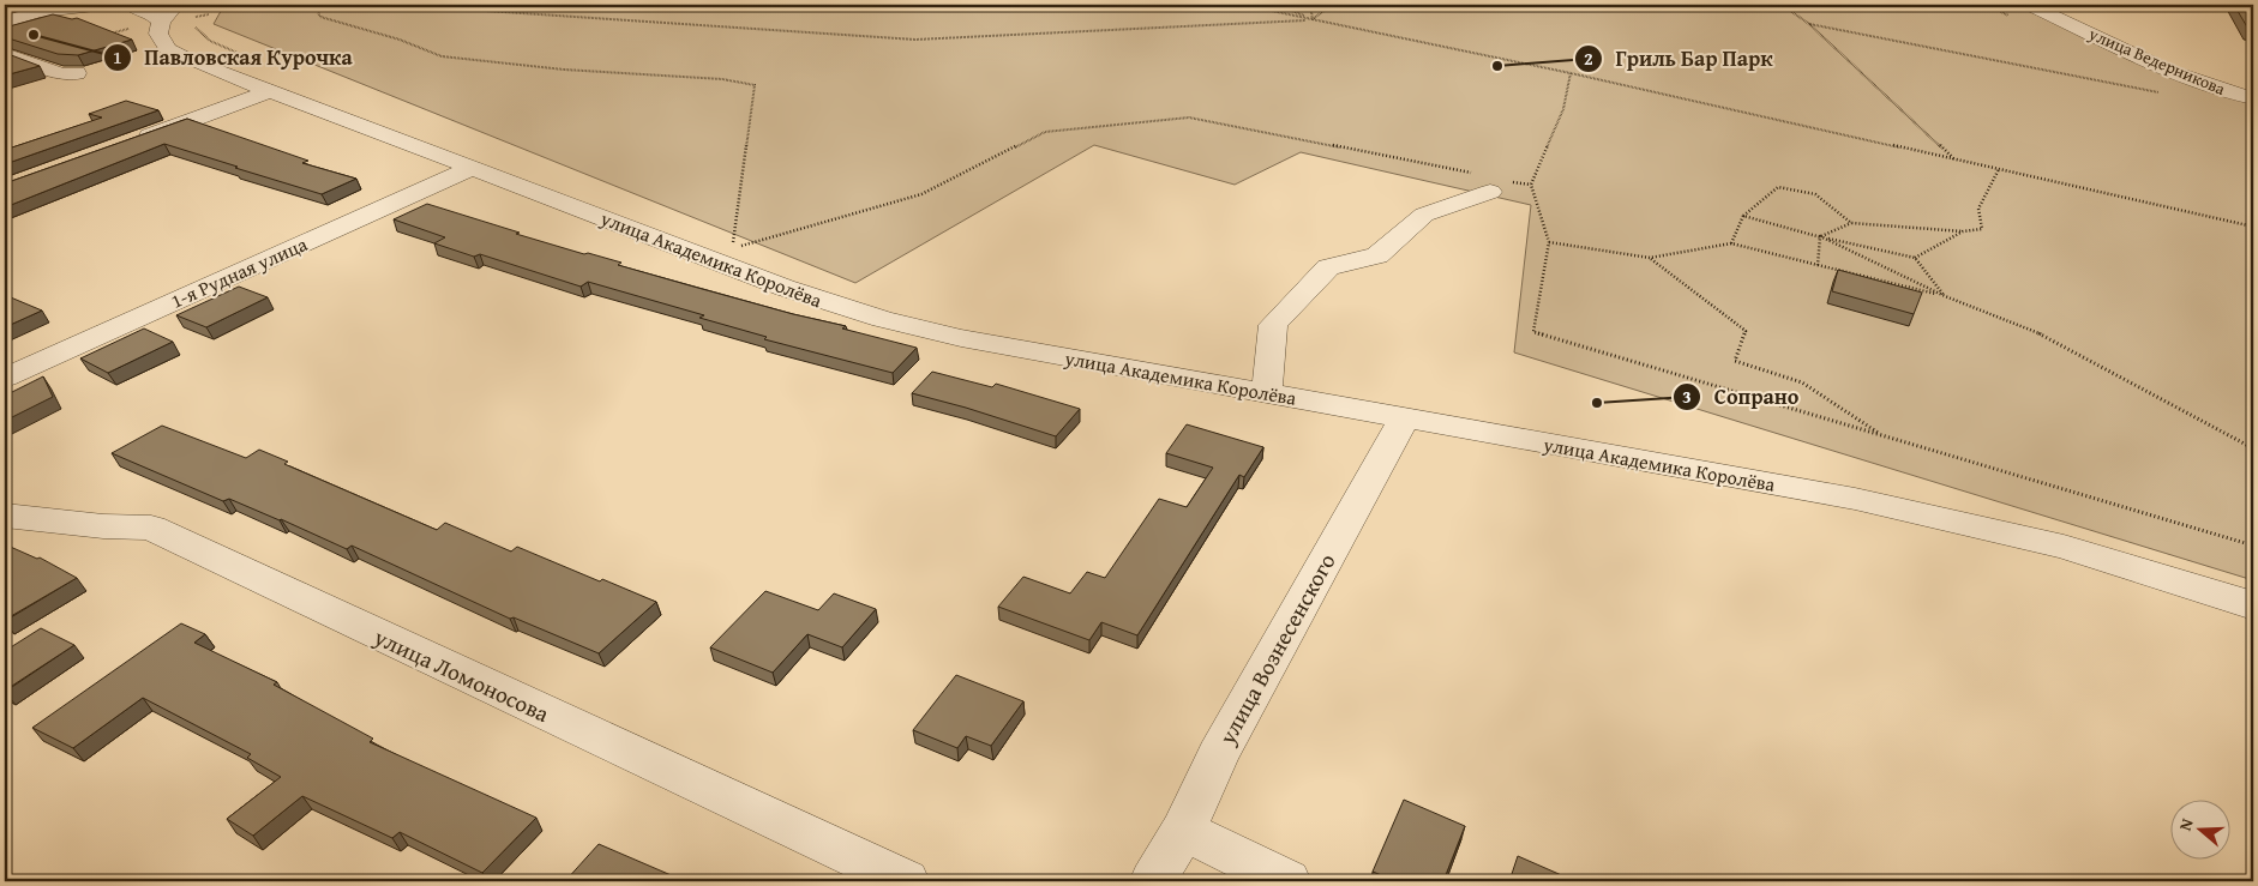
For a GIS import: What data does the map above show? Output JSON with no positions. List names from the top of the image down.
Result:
{
  "streets": {
    "street": [
      "улица Ведерникова",
      "улица Академика Королёва",
      "1-я Рудная улица",
      "улица Вознесенского",
      "улица Ломоносова"
    ]
  },
  "crossings": [
    ["улица Академика Королёва", "1-я Рудная улица"],
    ["улица Академика Королёва", "улица Вознесенского"]
  ],
  "places": ["Павловская Курочка", "Гриль Бар Парк", "Сопрано"],
  "north": "left"
}
